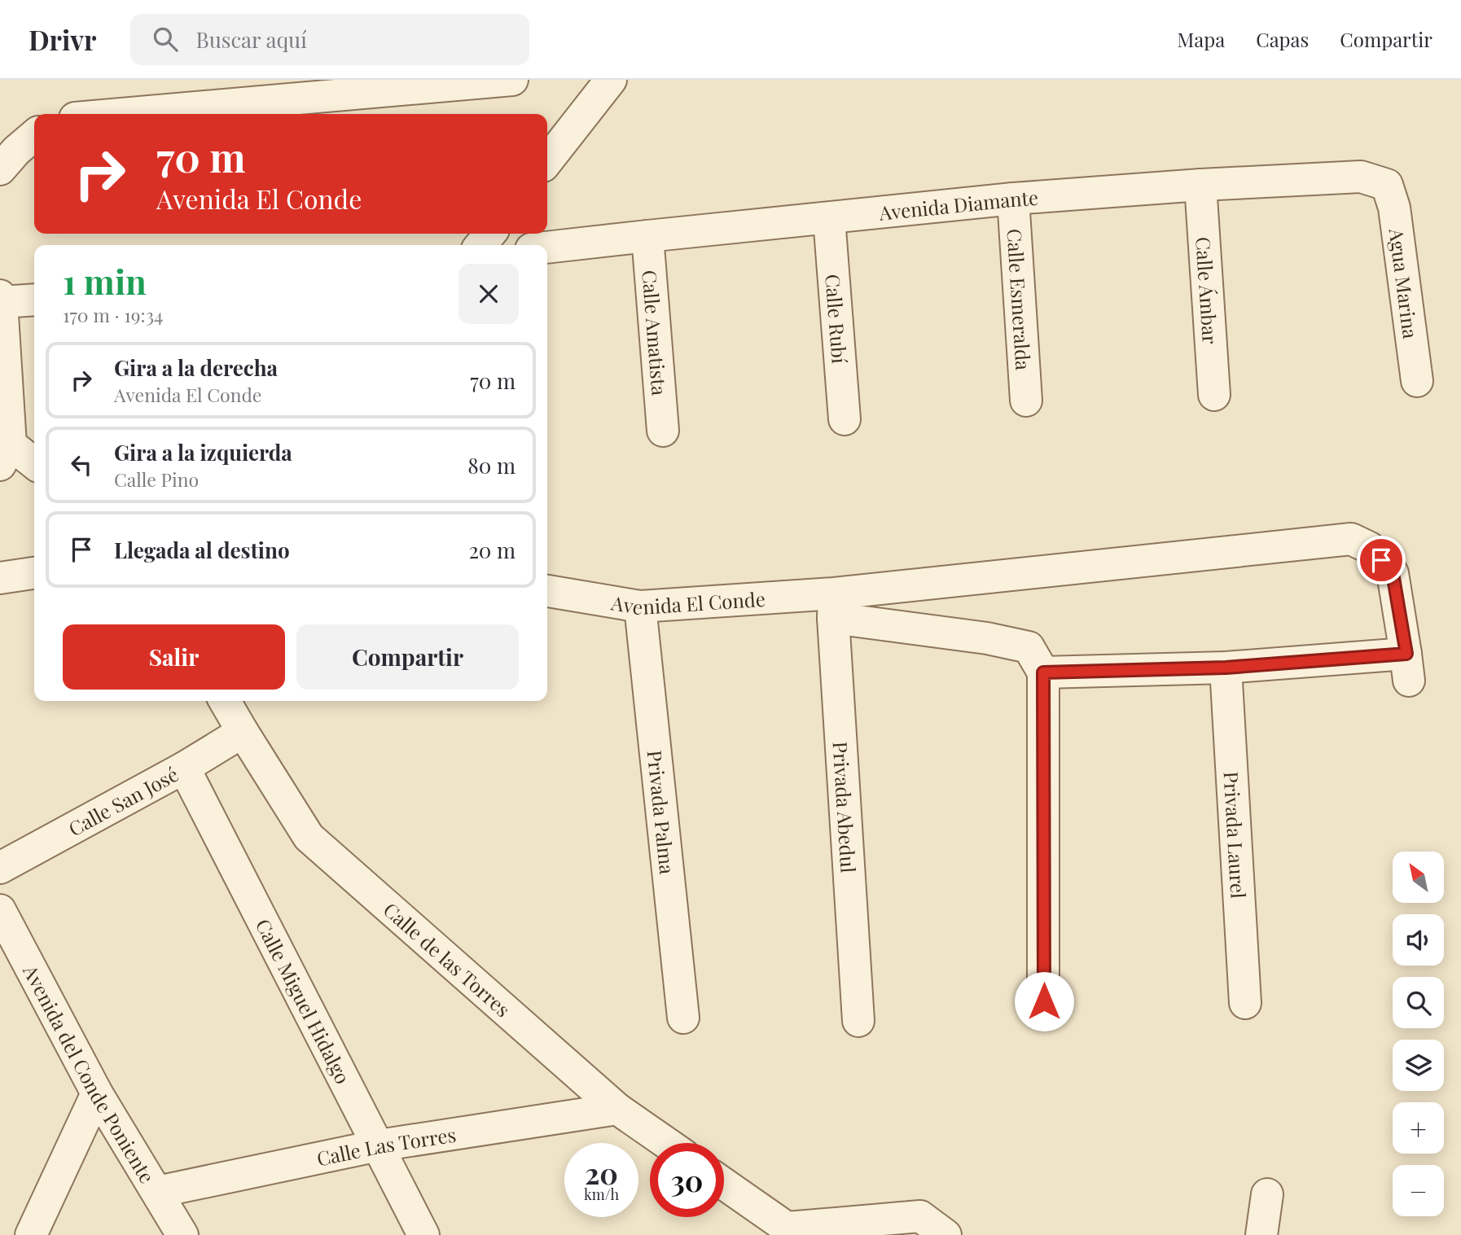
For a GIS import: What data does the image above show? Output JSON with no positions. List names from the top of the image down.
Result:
{
  "streets": {
    "street": [
      "Avenida Diamante",
      "Agua Marina",
      "Calle Ámbar",
      "Calle Esmeralda",
      "Calle Rubí",
      "Calle Amatista",
      "Avenida El Conde",
      "Calle San José",
      "Privada Abedul",
      "Privada Palma",
      "Privada Laurel",
      "Calle de las Torres",
      "Calle Miguel Hidalgo",
      "Avenida del Conde Poniente",
      "Calle Las Torres"
    ]
  },
  "crossings": [
    ["Avenida Diamante", "Agua Marina"],
    ["Avenida Diamante", "Calle Ámbar"],
    ["Avenida Diamante", "Calle Esmeralda"],
    ["Avenida Diamante", "Calle Rubí"],
    ["Avenida Diamante", "Calle Amatista"],
    ["Avenida El Conde", "Privada Abedul"],
    ["Avenida El Conde", "Privada Palma"],
    ["Avenida El Conde", "Privada Laurel"],
    ["Calle San José", "Calle de las Torres"],
    ["Calle San José", "Calle Miguel Hidalgo"],
    ["Calle de las Torres", "Calle Las Torres"],
    ["Calle Miguel Hidalgo", "Calle Las Torres"],
    ["Avenida del Conde Poniente", "Calle Las Torres"]
  ],
  "north": "top left",
  "page": {
    "header": "Drivr",
    "search": "Buscar aquí",
    "nav": ["Mapa", "Capas", "Compartir"],
    "turn": ["70 m", "Avenida El Conde"],
    "heading": ["1 min", "170 m · 19:34"],
    "list": [
      {
        "name": "Gira a la derecha",
        "note": "Avenida El Conde",
        "value": "70 m"
      },
      {
        "name": "Gira a la izquierda",
        "note": "Calle Pino",
        "value": "80 m"
      },
      {
        "name": "Llegada al destino",
        "value": "20 m"
      }
    ],
    "buttons": ["Salir", "Compartir"],
    "map_buttons": ["+", "−"],
    "speed": "20 km/h",
    "limit": "30"
  }
}
